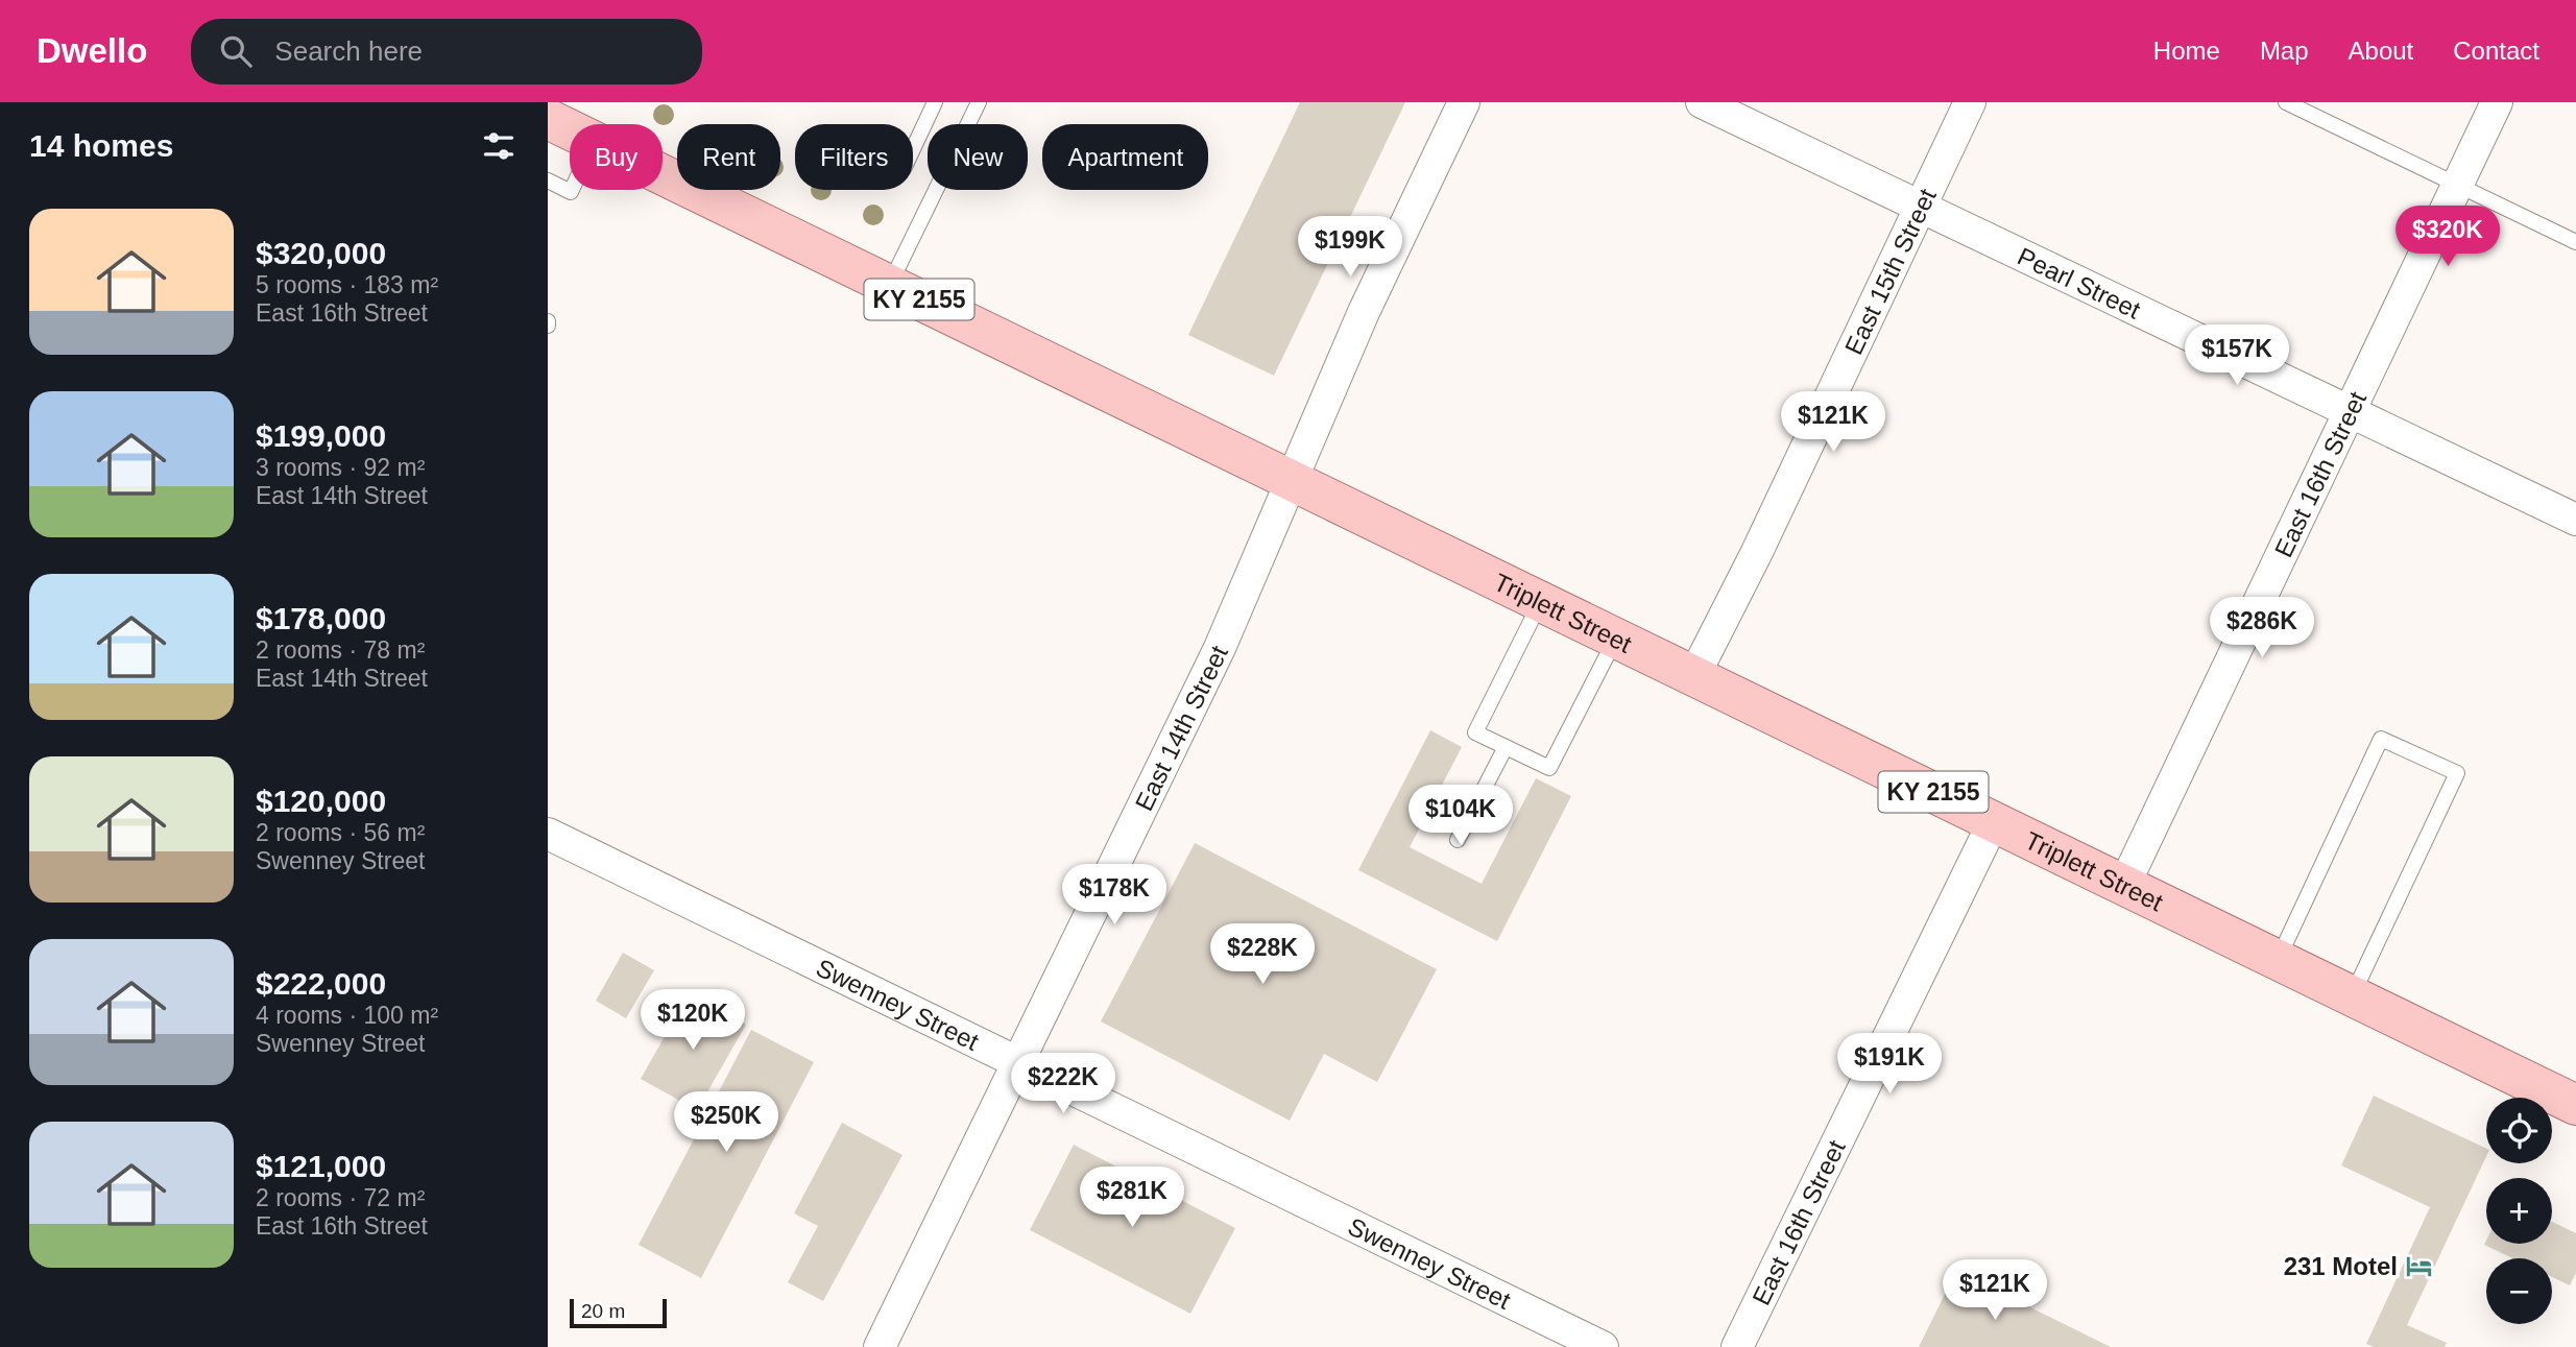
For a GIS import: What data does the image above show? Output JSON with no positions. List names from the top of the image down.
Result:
{
  "streets": {
    "main road": ["KY 2155", "Triplett Street"],
    "street": [
      "East 15th Street",
      "Pearl Street",
      "East 16th Street",
      "East 14th Street",
      "Swenney Street"
    ]
  },
  "crossings": [
    ["East 15th Street", "Pearl Street"],
    ["East 15th Street", "Triplett Street"],
    ["Pearl Street", "East 16th Street"],
    ["East 16th Street", "Triplett Street"],
    ["Triplett Street", "East 14th Street"],
    ["East 14th Street", "Swenney Street"]
  ],
  "places": {
    "hotel": ["231 Motel"]
  },
  "scale_bar": "20 m",
  "page": {
    "header": "Dwello",
    "search": "Search here",
    "nav": [
      "Home",
      "Map",
      "About",
      "Contact"
    ],
    "heading": "14 homes",
    "chip": [
      "Buy",
      "Rent",
      "Filters",
      "New",
      "Apartment"
    ],
    "list": [
      {
        "name": "$320,000",
        "note": "5 rooms · 183 m² · East 16th Street"
      },
      {
        "name": "$199,000",
        "note": "3 rooms · 92 m² · East 14th Street"
      },
      {
        "name": "$178,000",
        "note": "2 rooms · 78 m² · East 14th Street"
      },
      {
        "name": "$120,000",
        "note": "2 rooms · 56 m² · Swenney Street"
      },
      {
        "name": "$222,000",
        "note": "4 rooms · 100 m² · Swenney Street"
      },
      {
        "name": "$121,000",
        "note": "2 rooms · 72 m² · East 16th Street"
      }
    ],
    "price": [
      "$320K",
      "$199K",
      "$157K",
      "$121K",
      "$286K",
      "$104K",
      "$178K",
      "$228K",
      "$120K",
      "$191K",
      "$222K",
      "$250K",
      "$281K",
      "$121K"
    ],
    "map_buttons": ["+", "−"],
    "scale": "20 m"
  }
}
